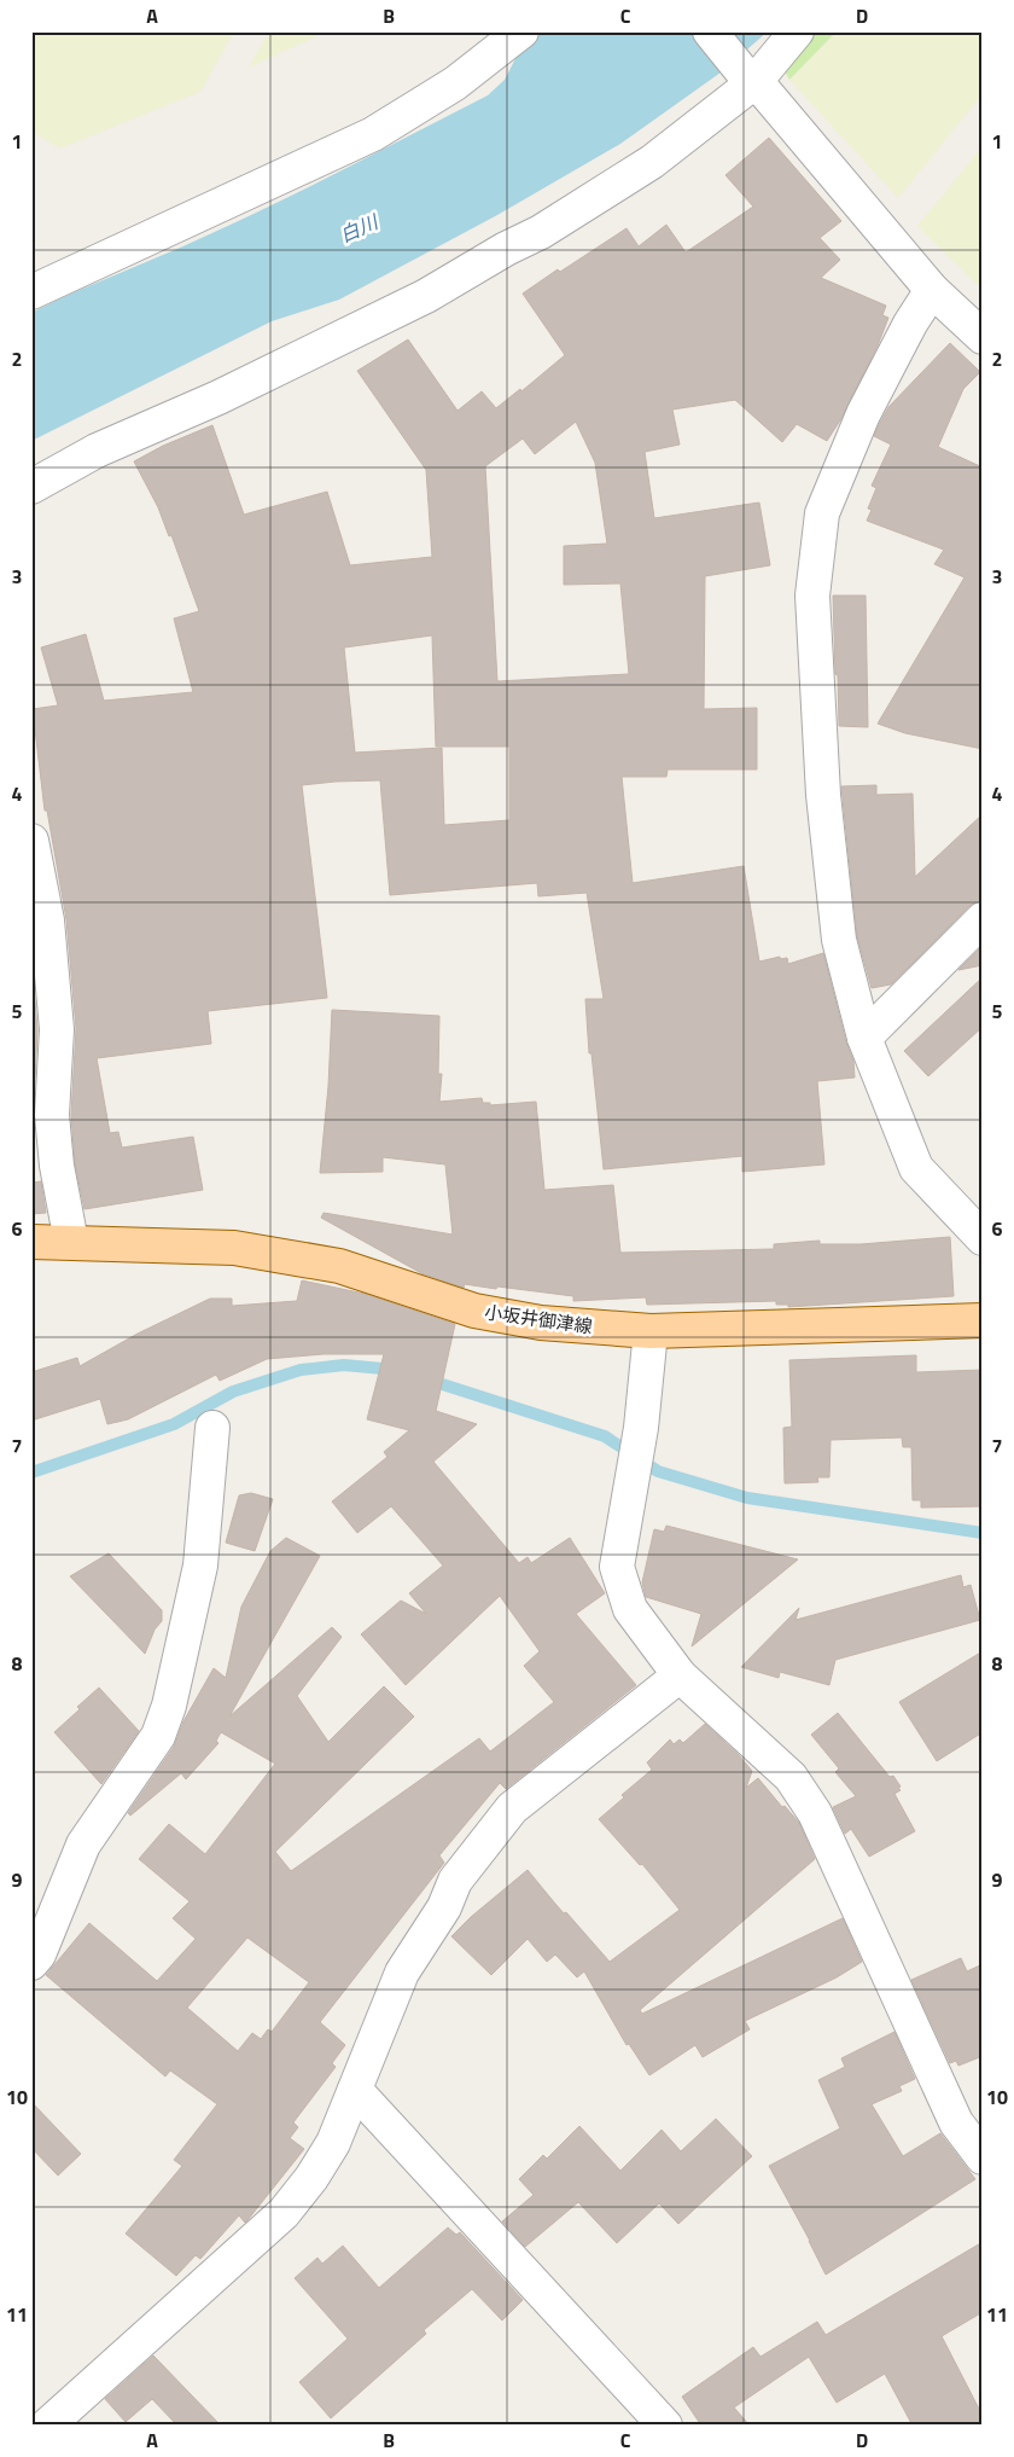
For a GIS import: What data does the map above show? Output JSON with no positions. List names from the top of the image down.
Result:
{
  "streets": {
    "main road": ["小坂井御津線"]
  },
  "water": ["白川"],
  "grid": {
    "columns": [
      "A",
      "B",
      "C",
      "D"
    ],
    "rows": [
      "1",
      "2",
      "3",
      "4",
      "5",
      "6",
      "7",
      "8",
      "9",
      "10",
      "11"
    ]
  }
}
